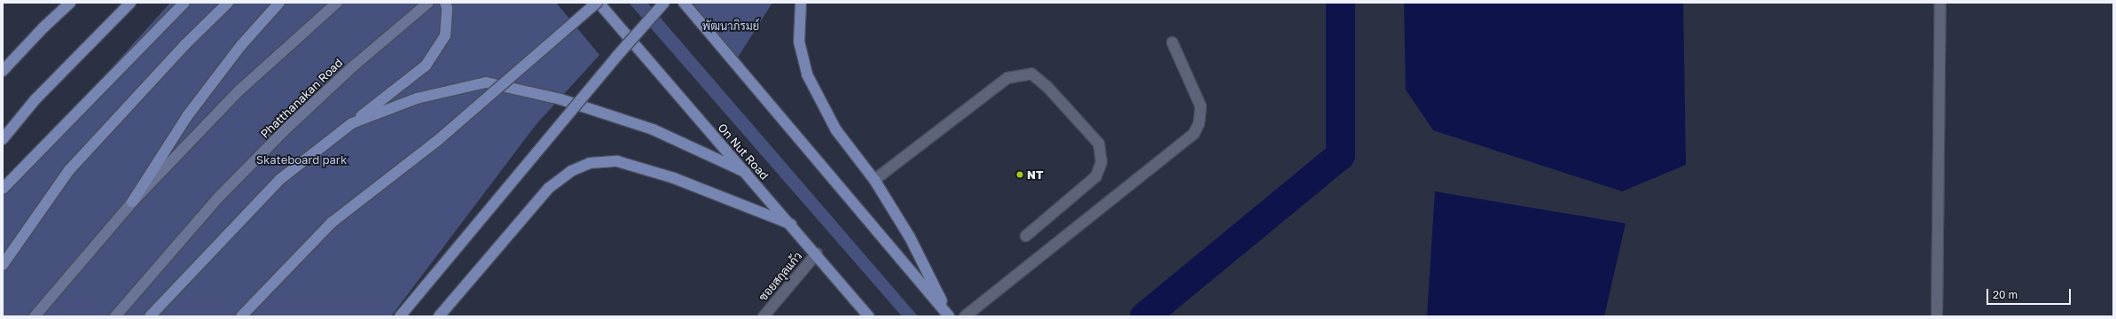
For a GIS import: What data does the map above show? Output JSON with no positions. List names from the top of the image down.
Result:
{
  "streets": {
    "main road": ["Phatthanakan Road", "On Nut Road"],
    "street": ["ซอยสกุลแก้ว"]
  },
  "crossings": [
    ["On Nut Road", "ซอยสกุลแก้ว"]
  ],
  "parks": ["พัฒนาภิรมย์", "Skateboard park"],
  "places": ["NT"],
  "scale_bar": "20 m"
}
